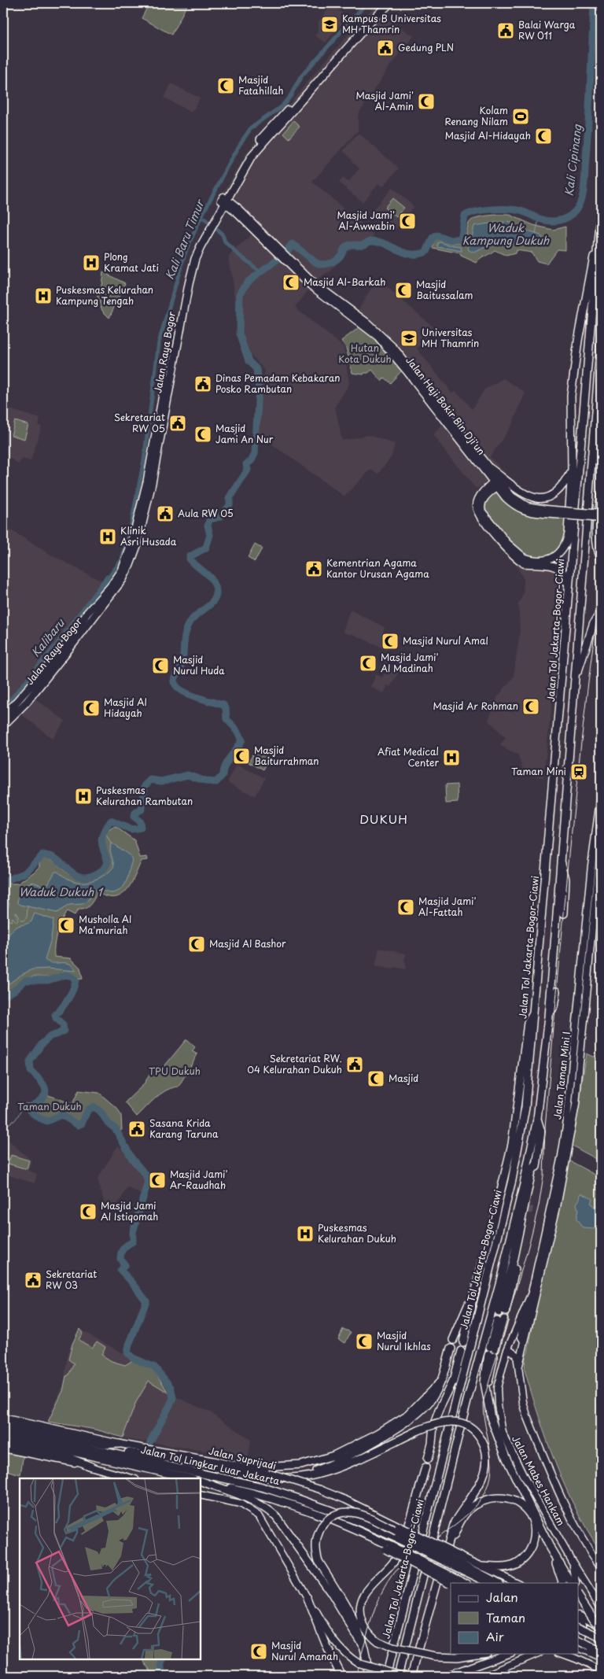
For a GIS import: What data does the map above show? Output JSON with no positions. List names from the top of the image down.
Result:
{
  "streets": {
    "highway": ["Jalan Raya Bogor", "Jalan Tol Jakarta–Bogor–Ciawi", "Jalan Tol Lingkar Luar Jakarta"],
    "main road": [
      "Jalan Haji Bokir Bin Dji'un",
      "Jalan Taman Mini I",
      "Jalan Suprijadi",
      "Jalan Mabes Hankam"
    ]
  },
  "crossings": [
    ["Jalan Raya Bogor", "Jalan Haji Bokir Bin Dji'un"],
    ["Jalan Taman Mini I", "Jalan Mabes Hankam"],
    ["Jalan Suprijadi", "Jalan Tol Lingkar Luar Jakarta"]
  ],
  "districts": ["DUKUH"],
  "water": [
    "Kali Cipinang",
    "Waduk Kampung Dukuh",
    "Kali Baru Timur",
    "Kalibaru",
    "Waduk Dukuh 1"
  ],
  "parks": ["Hutan Kota Dukuh", "TPU Dukuh", "Taman Dukuh"],
  "places": {
    "school or university": ["Kampus B Universitas MH Thamrin", "Universitas MH Thamrin"],
    "public building": [
      "Balai Warga RW 011",
      "Gedung PLN",
      "Dinas Pemadam Kebakaran Posko Rambutan",
      "Sekretariat RW 05",
      "Aula RW 05",
      "Kementrian Agama Kantor Urusan Agama",
      "Sekretariat RW. 04 Kelurahan Dukuh",
      "Sasana Krida Karang Taruna",
      "Sekretariat RW 03"
    ],
    "mosque": [
      "Masjid Fatahillah",
      "Masjid Jami' Al-Amin",
      "Masjid Al-Hidayah",
      "Masjid Jami' Al-Awwabin",
      "Masjid Al-Barkah",
      "Masjid Baitussalam",
      "Masjid Jami An Nur",
      "Masjid Nurul Amal",
      "Masjid Jami' Al Madinah",
      "Masjid Nurul Huda",
      "Masjid Ar Rohman",
      "Masjid Al Hidayah",
      "Masjid Baiturrahman",
      "Masjid Jami' Al-Fattah",
      "Musholla Al Ma'muriah",
      "Masjid Al Bashor",
      "Masjid",
      "Masjid Jami' Ar-Raudhah",
      "Masjid Jami Al Istiqomah",
      "Masjid Nurul Ikhlas",
      "Masjid Nurul Amanah"
    ],
    "sports": ["Kolam Renang Nilam"],
    "hospital": [
      "Plong Kramat Jati",
      "Puskesmas Kelurahan Kampung Tengah",
      "Klinik Asri Husada",
      "Afiat Medical Center",
      "Puskesmas Kelurahan Rambutan",
      "Puskesmas Kelurahan Dukuh"
    ],
    "station": ["Taman Mini"]
  },
  "legend": ["Jalan", "Taman", "Air"]
}
